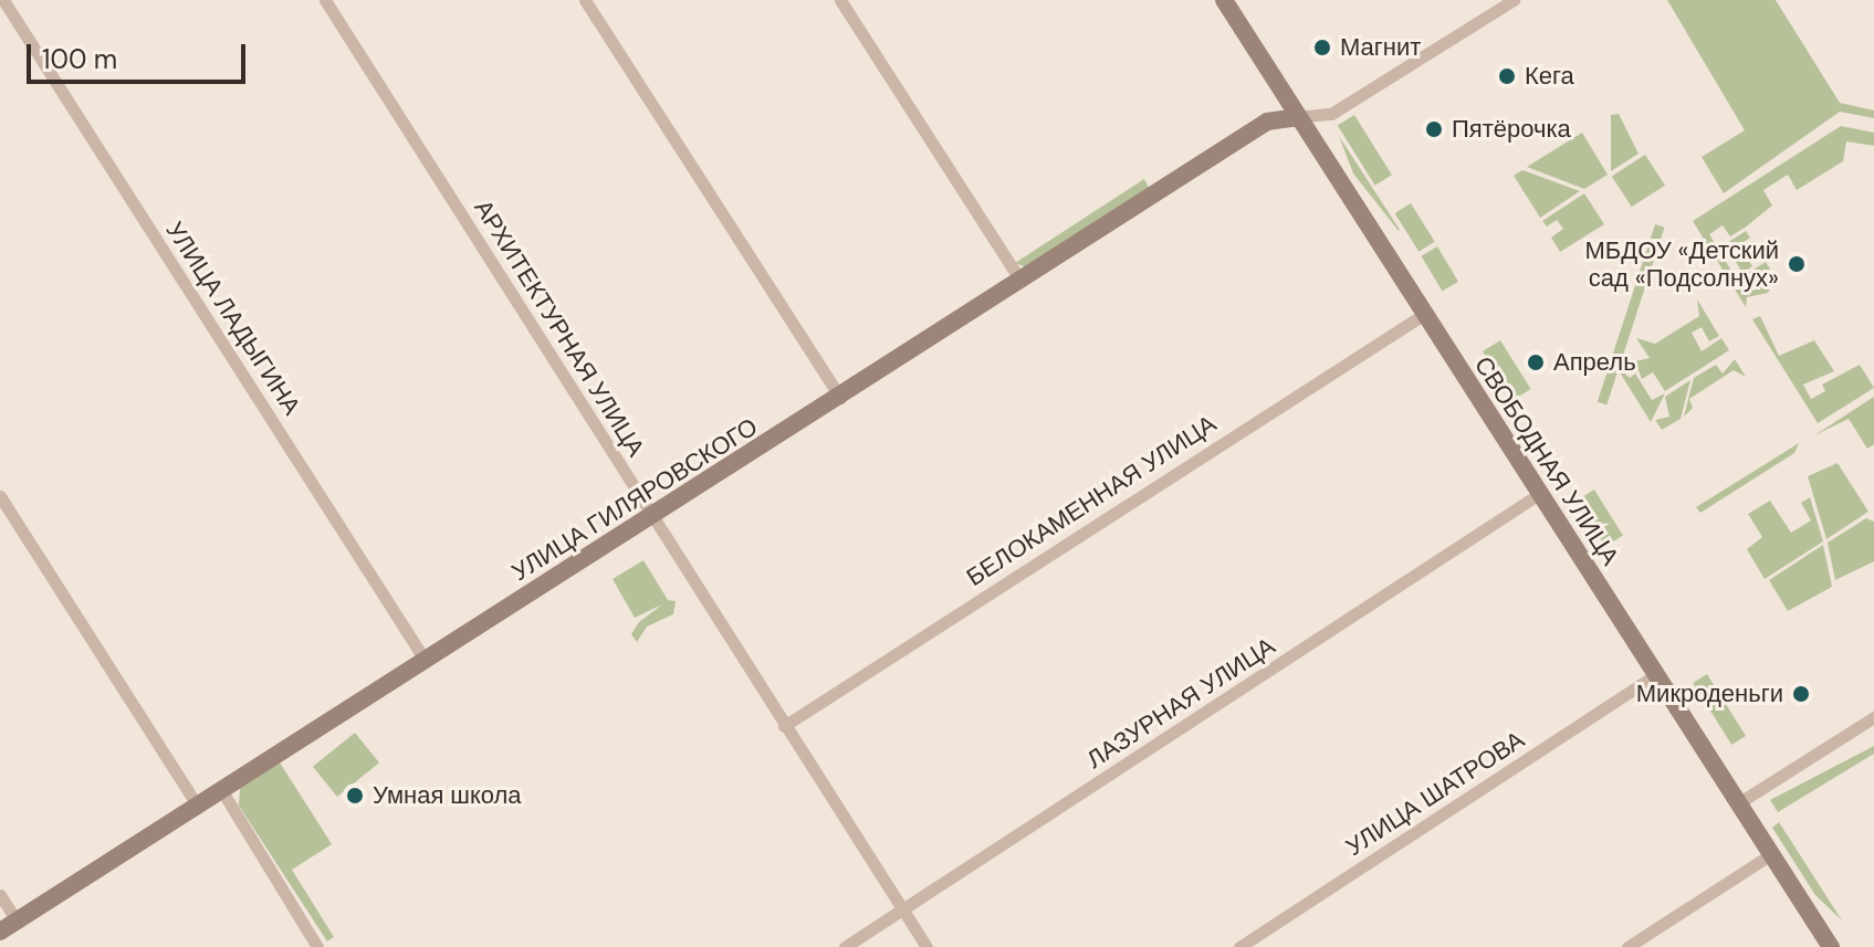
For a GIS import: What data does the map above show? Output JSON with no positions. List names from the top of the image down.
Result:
{
  "streets": {
    "street": [
      "УЛИЦА ЛАДЫГИНА",
      "АРХИТЕКТУРНАЯ УЛИЦА",
      "СВОБОДНАЯ УЛИЦА",
      "УЛИЦА ГИЛЯРОВСКОГО",
      "БЕЛОКАМЕННАЯ УЛИЦА",
      "ЛАЗУРНАЯ УЛИЦА",
      "УЛИЦА ШАТРОВА"
    ]
  },
  "crossings": [
    ["УЛИЦА ЛАДЫГИНА", "УЛИЦА ГИЛЯРОВСКОГО"],
    ["АРХИТЕКТУРНАЯ УЛИЦА", "УЛИЦА ГИЛЯРОВСКОГО"],
    ["АРХИТЕКТУРНАЯ УЛИЦА", "БЕЛОКАМЕННАЯ УЛИЦА"],
    ["АРХИТЕКТУРНАЯ УЛИЦА", "ЛАЗУРНАЯ УЛИЦА"],
    ["СВОБОДНАЯ УЛИЦА", "УЛИЦА ГИЛЯРОВСКОГО"],
    ["СВОБОДНАЯ УЛИЦА", "БЕЛОКАМЕННАЯ УЛИЦА"],
    ["СВОБОДНАЯ УЛИЦА", "ЛАЗУРНАЯ УЛИЦА"],
    ["СВОБОДНАЯ УЛИЦА", "УЛИЦА ШАТРОВА"]
  ],
  "places": [
    "Магнит",
    "Кега",
    "Пятёрочка",
    "МБДОУ «Детский сад «Подсолнух»",
    "Апрель",
    "Микроденьги",
    "Умная школа"
  ],
  "scale_bar": "100 m"
}
